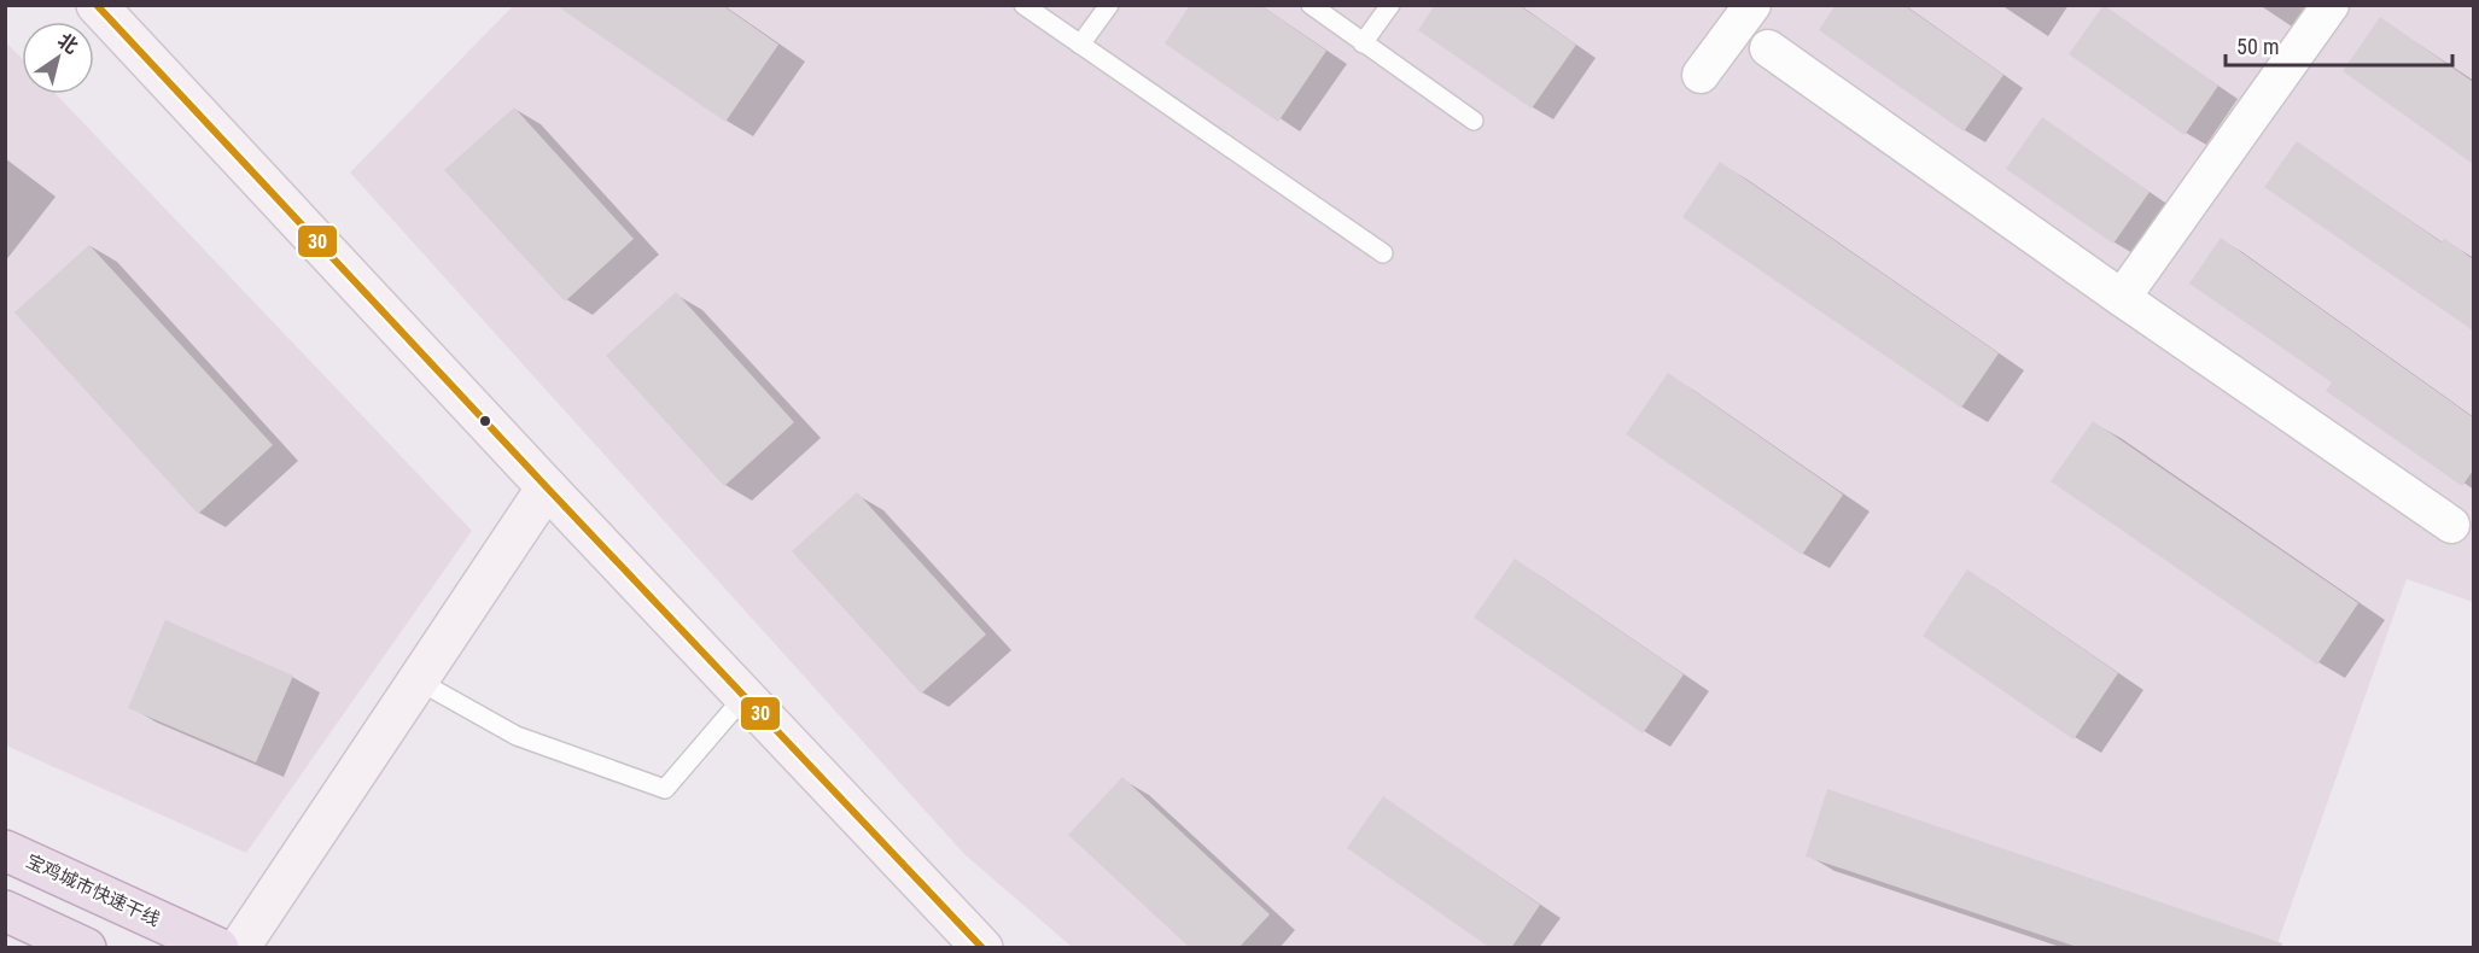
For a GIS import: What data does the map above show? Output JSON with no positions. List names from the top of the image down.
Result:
{
  "streets": {
    "highway": ["宝鸡城市快速干线"]
  },
  "lines": ["transit line 30"],
  "scale_bar": "50 m",
  "north": "top right"
}
